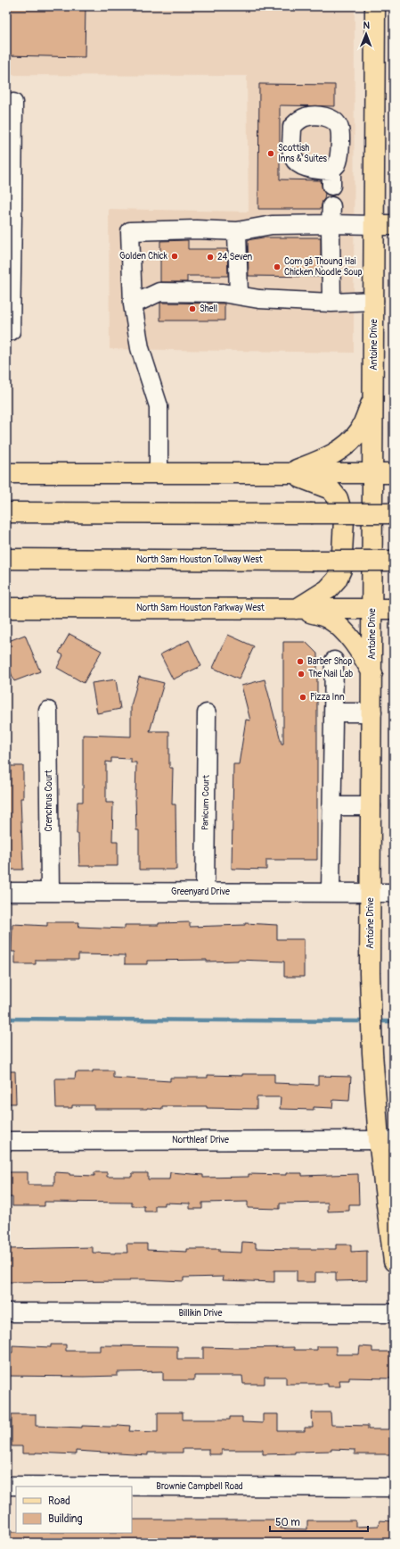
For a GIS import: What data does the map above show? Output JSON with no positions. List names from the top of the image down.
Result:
{
  "streets": {
    "main road": ["Antoine Drive", "North Sam Houston Tollway West", "North Sam Houston Parkway West"],
    "street": [
      "Crenchrus Court",
      "Panicum Court",
      "Greenyard Drive",
      "Northleaf Drive",
      "Billikin Drive",
      "Brownie Campbell Road"
    ]
  },
  "crossings": [
    ["Antoine Drive", "North Sam Houston Parkway West"],
    ["Antoine Drive", "Greenyard Drive"],
    ["Antoine Drive", "Northleaf Drive"],
    ["Crenchrus Court", "Greenyard Drive"],
    ["Panicum Court", "Greenyard Drive"]
  ],
  "places": [
    "Scottish Inns & Suites",
    "Golden Chick",
    "24 Seven",
    "Com gá Thoung Hai Chicken Noodle Soup",
    "Shell",
    "Barber Shop",
    "The Nail Lab",
    "Pizza Inn"
  ],
  "legend": ["Road", "Building"],
  "scale_bar": "50 m",
  "north": "top"
}
